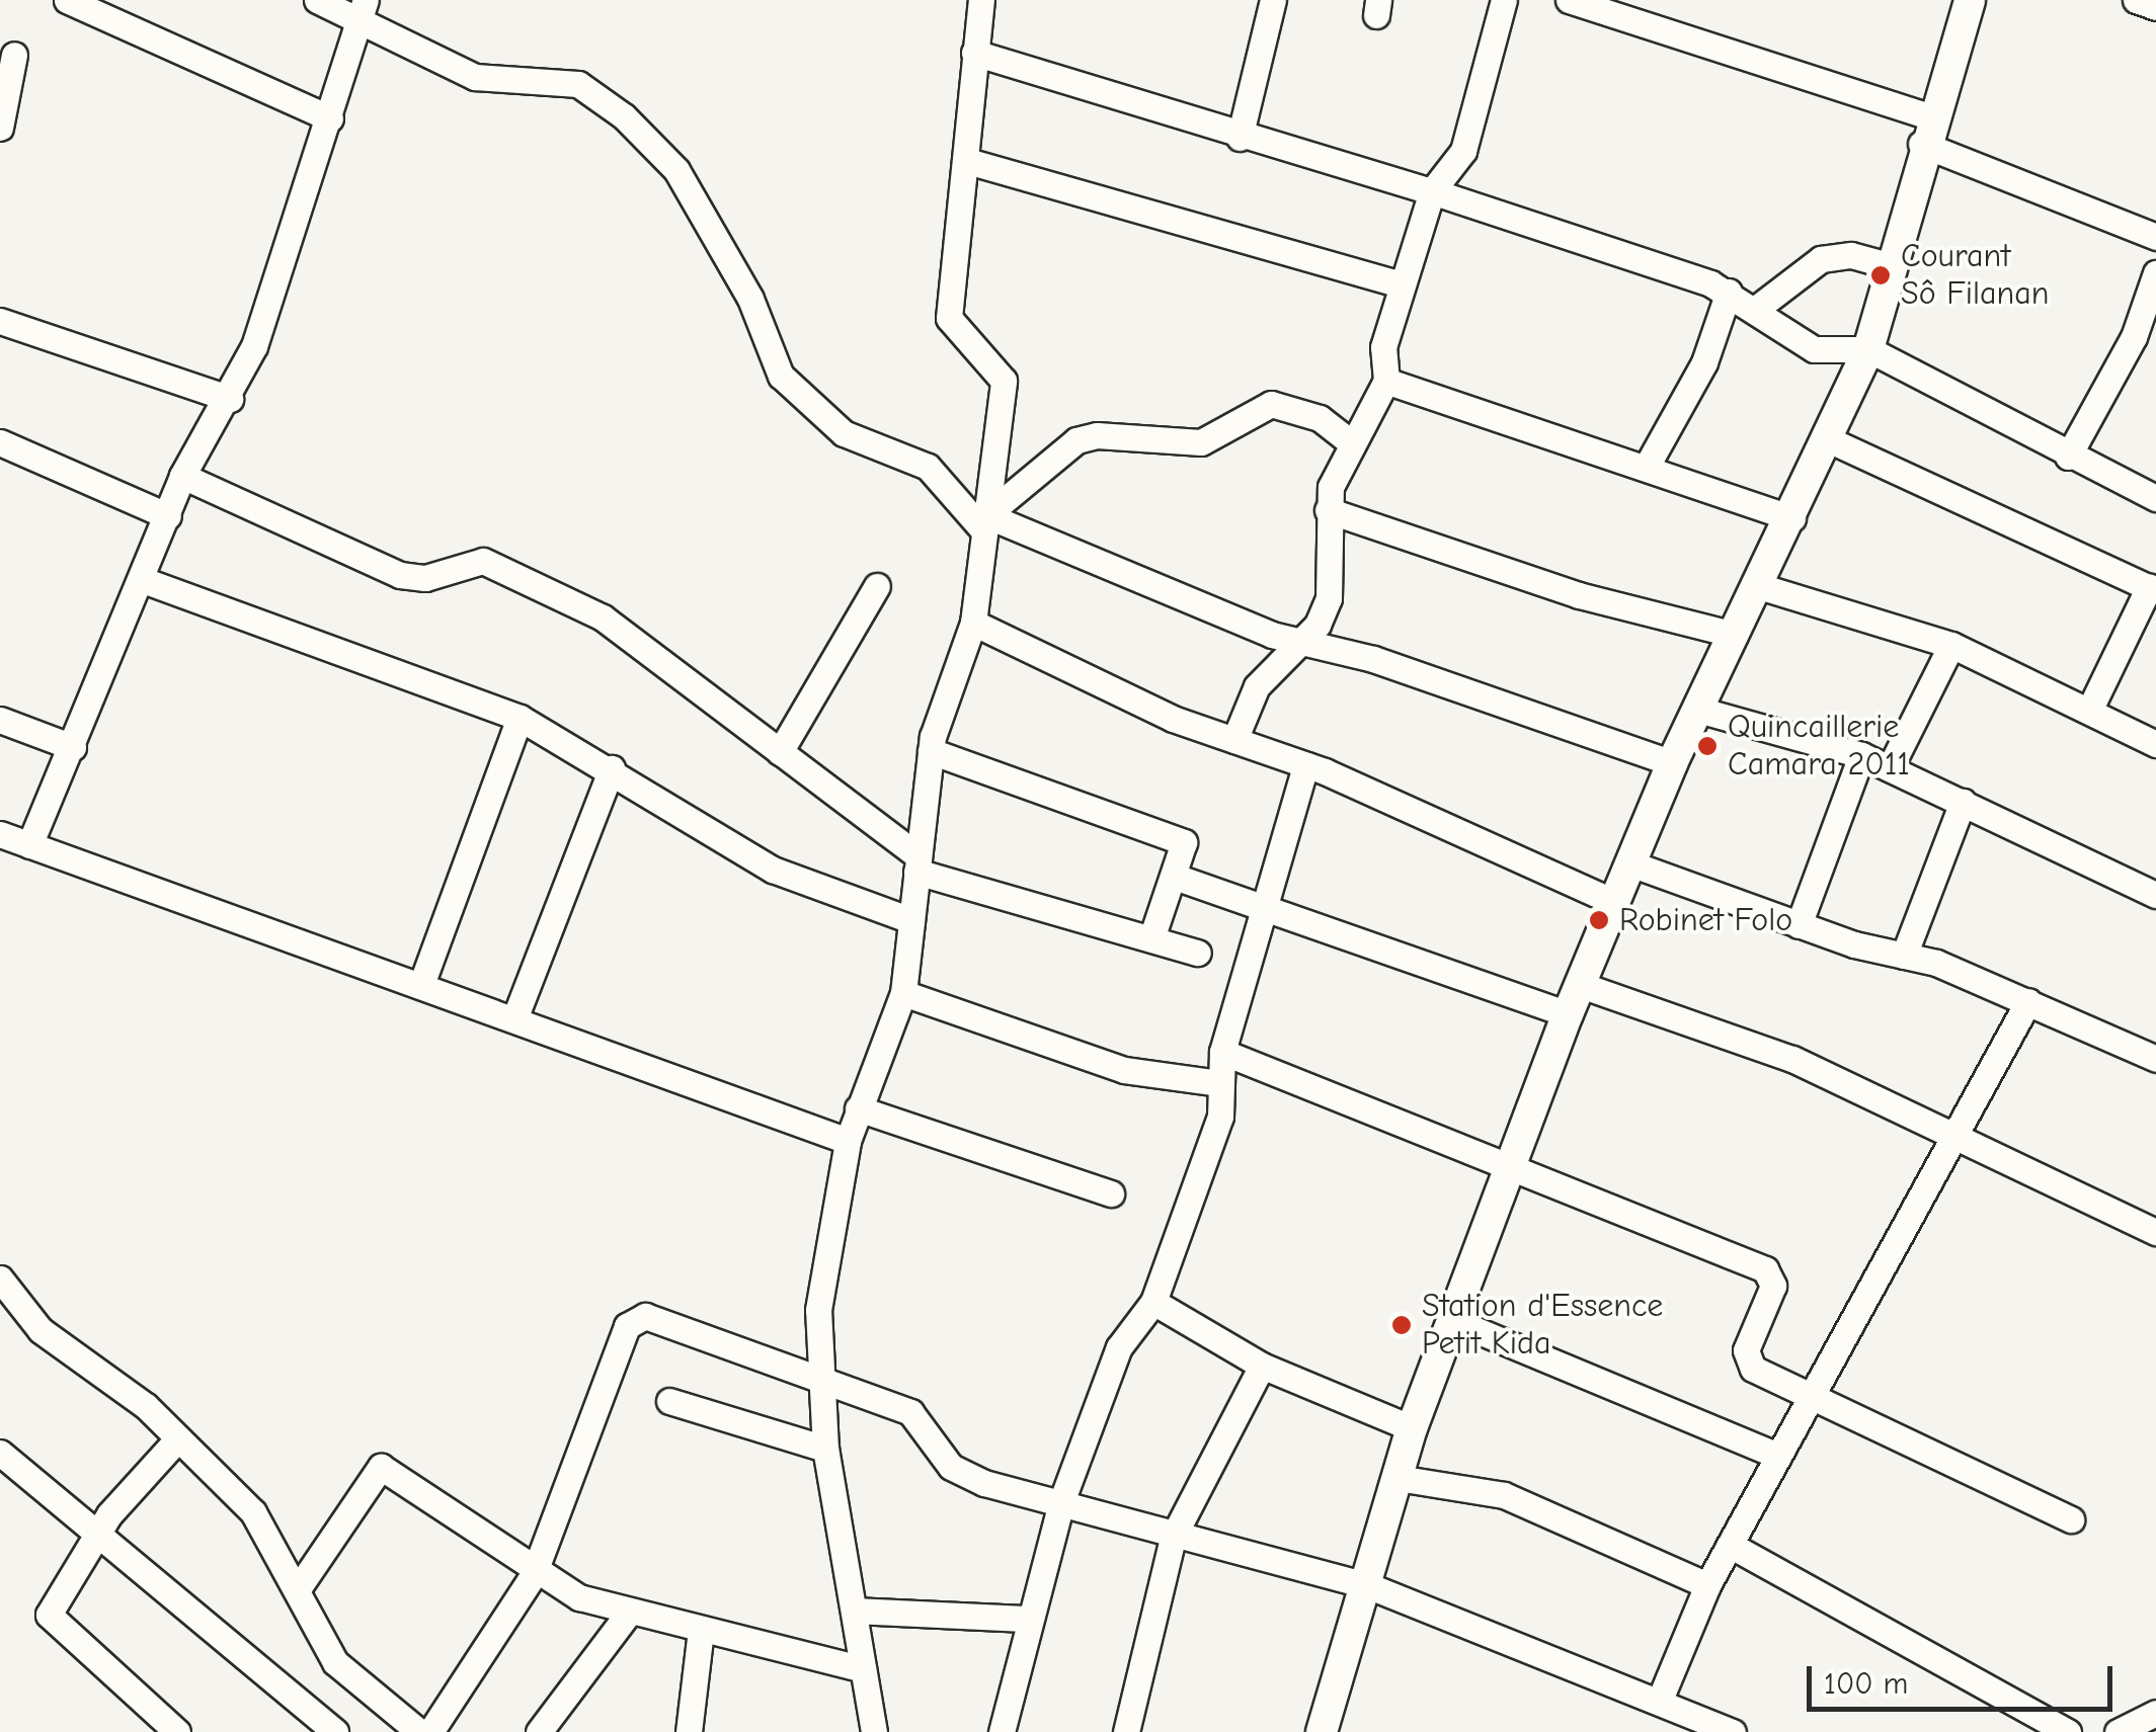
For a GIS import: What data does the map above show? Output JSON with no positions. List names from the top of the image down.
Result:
{
  "places": [
    "Courant Sô Filanan",
    "Quincaillerie Camara 2011",
    "Robinet Folo",
    "Station d'Essence Petit Kida"
  ],
  "scale_bar": "100 m"
}
